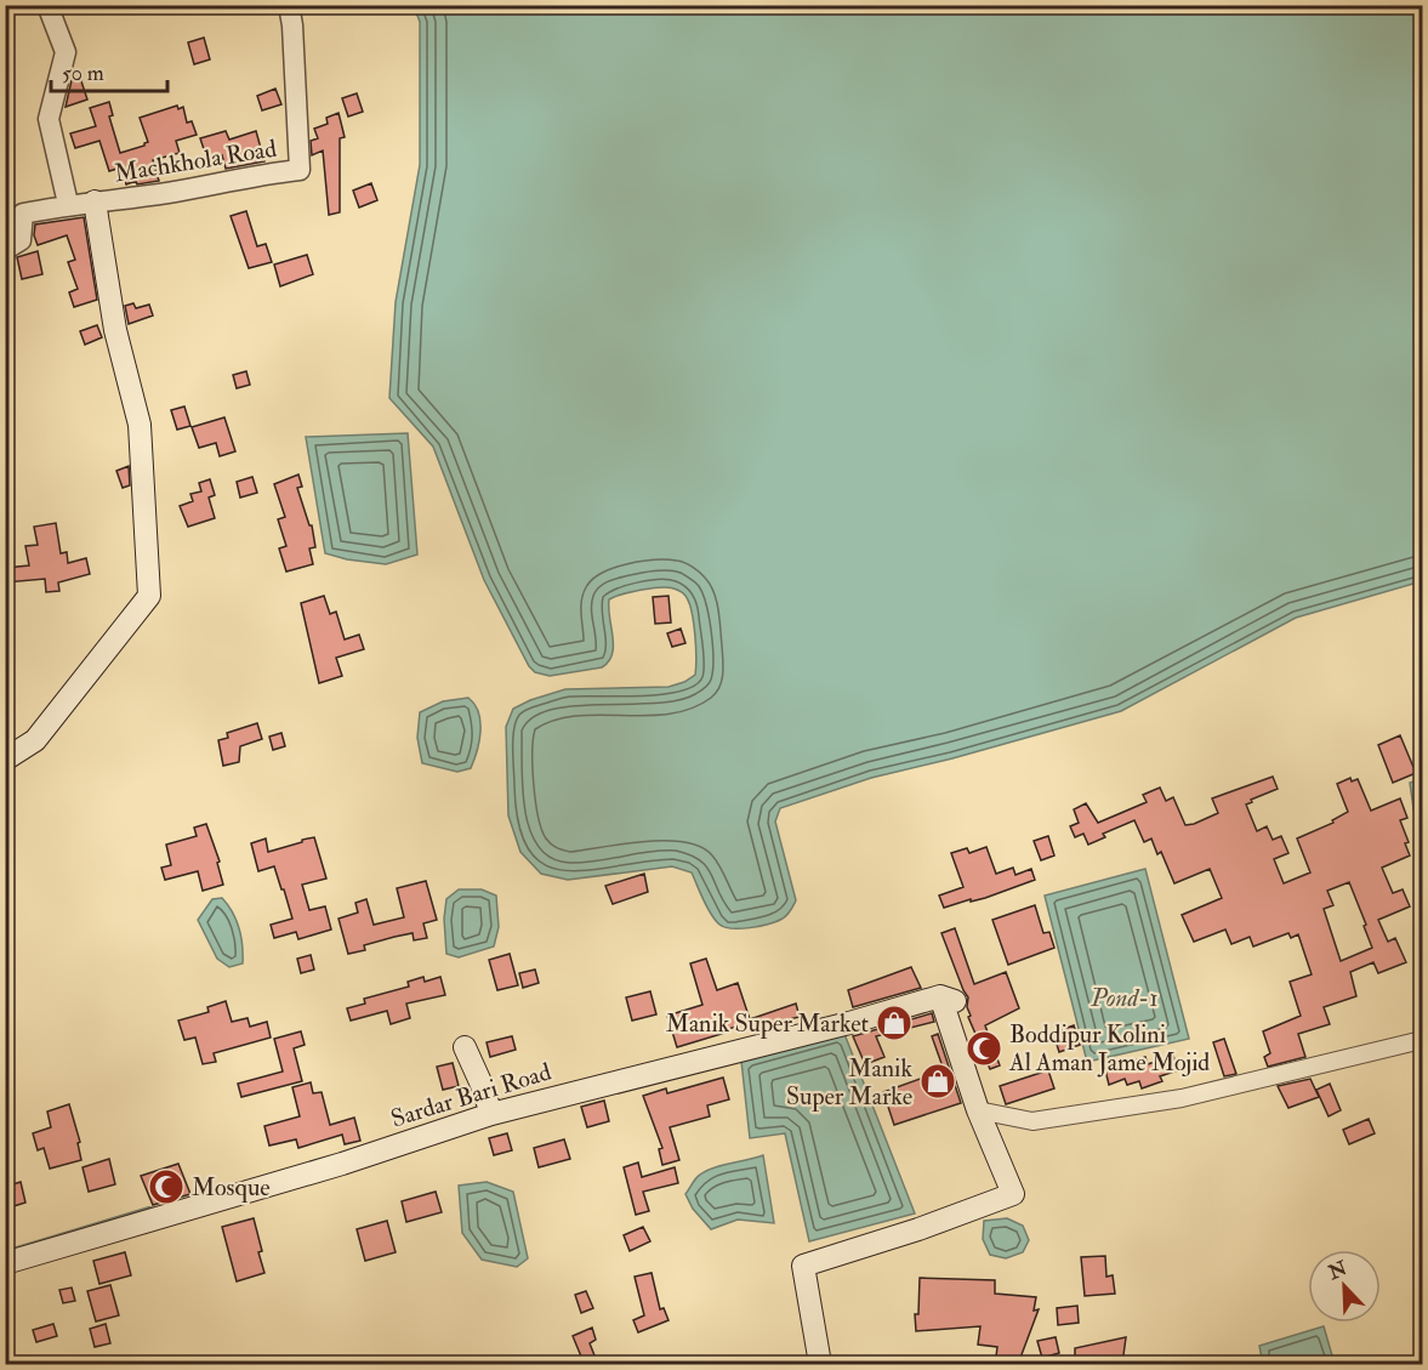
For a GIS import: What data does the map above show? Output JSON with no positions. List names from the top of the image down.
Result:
{
  "streets": {
    "main road": ["Sardar Bari Road"],
    "street": ["Machkhola Road"]
  },
  "water": ["Pond-1"],
  "places": {
    "shop": ["Manik Super Market", "Manik Super Marke"],
    "mosque": ["Boddipur Kolini Al Aman Jame Mojid", "Mosque"]
  },
  "scale_bar": "50 m",
  "north": "top left"
}
